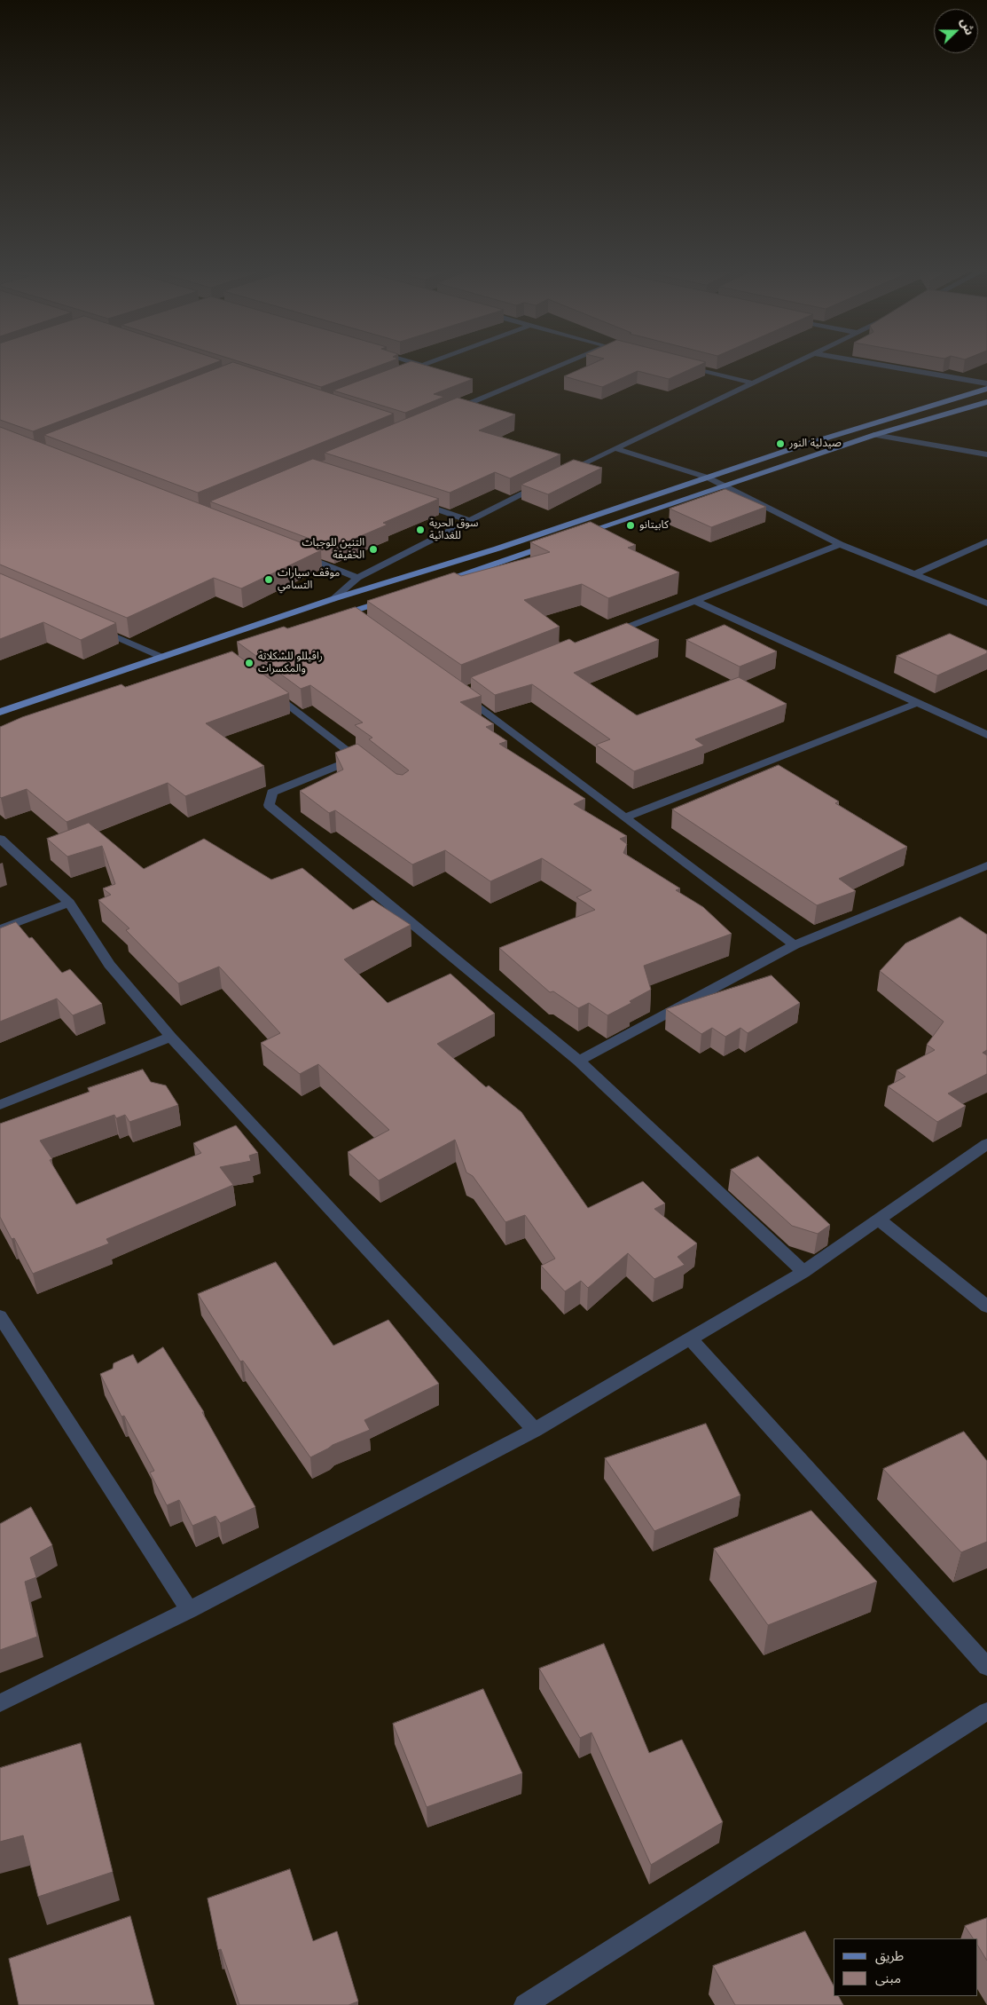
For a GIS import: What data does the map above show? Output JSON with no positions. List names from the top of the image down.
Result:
{
  "places": [
    "صيدلية النور",
    "كابيتانو",
    "سوق الحرية للغدائية",
    "التنين للوجبات الخفيفة",
    "موقف سيارات التسامي",
    "رافيللو للشكلاتة والمكسرات"
  ],
  "legend": ["طريق", "مبنى"],
  "north": "right"
}
